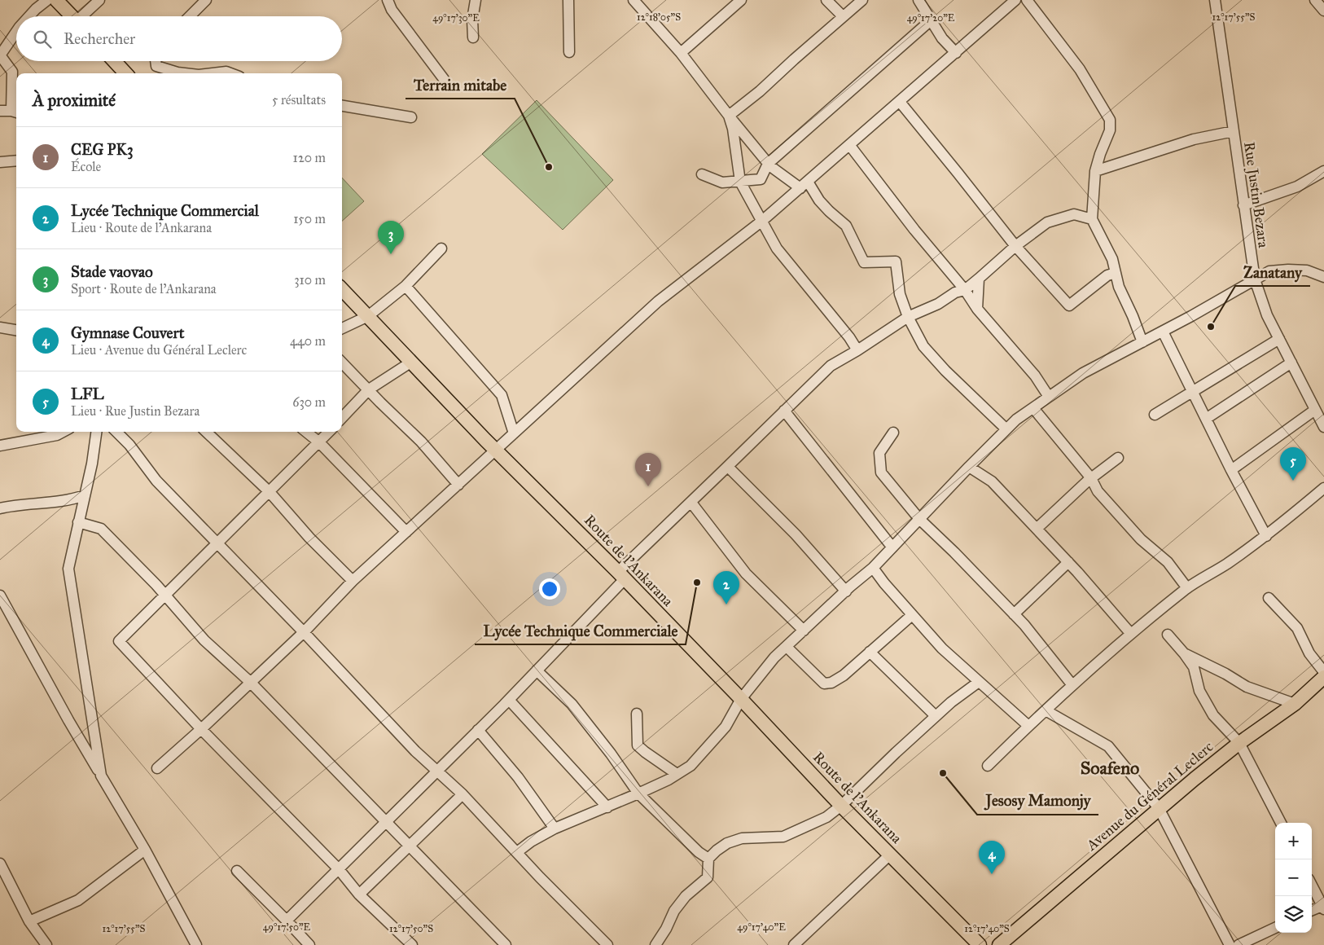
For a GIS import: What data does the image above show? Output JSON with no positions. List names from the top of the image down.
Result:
{
  "streets": {
    "main road": ["Route de l'Ankarana", "Avenue du Général Leclerc"],
    "street": ["Rue Justin Bezara"]
  },
  "districts": ["Soafeno"],
  "places": [
    "Terrain mitabe",
    "Zanatany",
    "Lycée Technique Commerciale",
    "Jesosy Mamonjy"
  ],
  "page": {
    "search": "Rechercher",
    "heading": ["À proximité", "5 résultats"],
    "list": [
      {
        "mark": "1",
        "name": "CEG PK3",
        "note": "École",
        "value": "120 m"
      },
      {
        "mark": "2",
        "name": "Lycée Technique Commercial",
        "note": "Lieu · Route de l'Ankarana",
        "value": "150 m"
      },
      {
        "mark": "3",
        "name": "Stade vaovao",
        "note": "Sport · Route de l'Ankarana",
        "value": "310 m"
      },
      {
        "mark": "4",
        "name": "Gymnase Couvert",
        "note": "Lieu · Avenue du Général Leclerc",
        "value": "440 m"
      },
      {
        "mark": "5",
        "name": "LFL",
        "note": "Lieu · Rue Justin Bezara",
        "value": "630 m"
      }
    ],
    "pins": [
      "3",
      "5",
      "1",
      "2",
      "4"
    ],
    "map_buttons": ["+", "−"]
  },
  "coordinates": [
    "12°18'05\"S",
    "12°17'55\"S",
    "49°17'30\"E",
    "49°17'20\"E",
    "49°17'50\"E",
    "49°17'40\"E",
    "12°17'50\"S",
    "12°17'40\"S"
  ]
}
